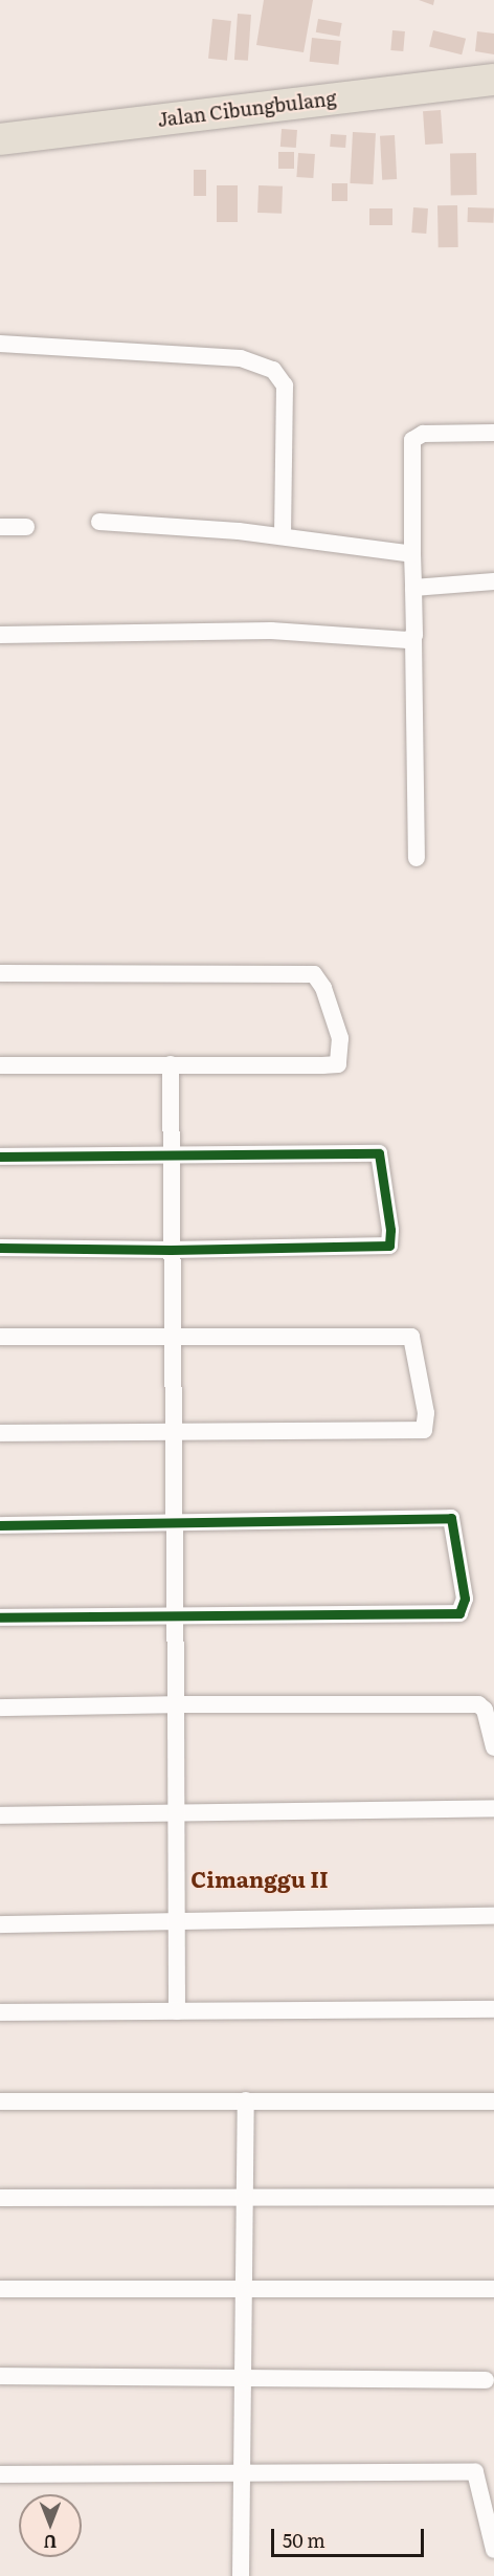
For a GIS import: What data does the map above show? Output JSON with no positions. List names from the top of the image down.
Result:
{
  "streets": {
    "highway": ["Jalan Cibungbulang"]
  },
  "districts": ["Cimanggu II"],
  "scale_bar": "50 m",
  "north": "bottom"
}
